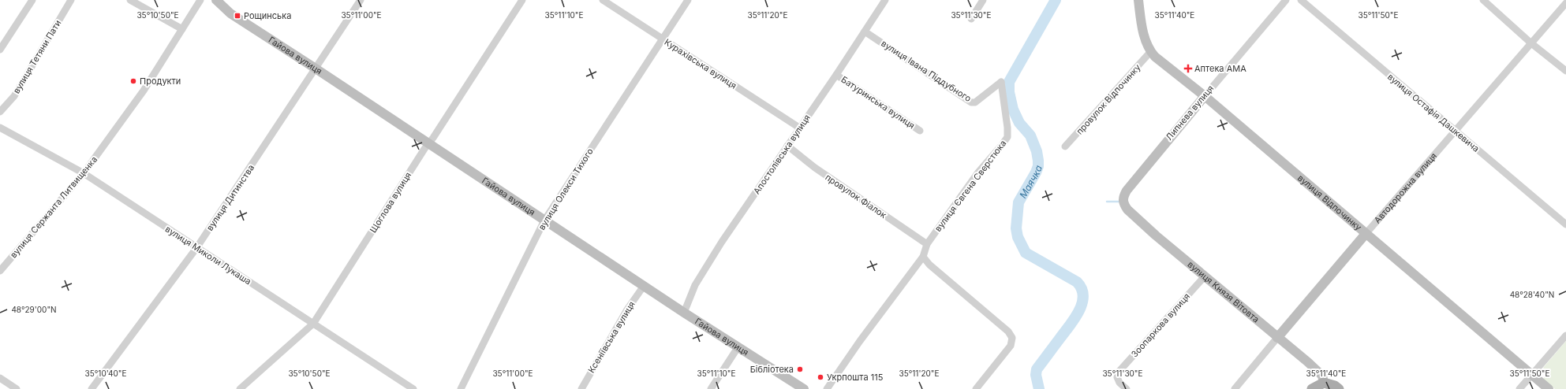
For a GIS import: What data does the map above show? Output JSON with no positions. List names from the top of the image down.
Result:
{
  "streets": {
    "street": [
      "Гайова вулиця",
      "вулиця Тетяни Пати",
      "Курахівська вулиця",
      "вулиця Івана Піддубного",
      "провулок Відпочинку",
      "Батуринська вулиця",
      "Липнева вулиця",
      "вулиця Остафія Дашкевича",
      "Апостолівська вулиця",
      "вулиця Євгена Сверстюка",
      "Автодорожна вулиця",
      "вулиця Олекси Тихого",
      "провулок Фіалок",
      "вулиця Дитинства",
      "Щоглова вулиця",
      "вулиця Відпочинку",
      "вулиця Сержанта Литвищенка",
      "вулиця Миколи Лукаша",
      "вулиця Князя Вітовта",
      "Зоопаркова вулиця",
      "Ксеніївська вулиця"
    ]
  },
  "crossings": [
    ["Гайова вулиця", "Апостолівська вулиця"],
    ["Гайова вулиця", "вулиця Олекси Тихого"],
    ["Гайова вулиця", "вулиця Дитинства"],
    ["Гайова вулиця", "Щоглова вулиця"],
    ["Гайова вулиця", "Ксеніївська вулиця"],
    ["Курахівська вулиця", "Апостолівська вулиця"],
    ["Курахівська вулиця", "вулиця Олекси Тихого"],
    ["вулиця Івана Піддубного", "Апостолівська вулиця"],
    ["вулиця Івана Піддубного", "вулиця Євгена Сверстюка"],
    ["провулок Відпочинку", "вулиця Відпочинку"],
    ["Батуринська вулиця", "Апостолівська вулиця"],
    ["Липнева вулиця", "вулиця Відпочинку"],
    ["Липнева вулиця", "вулиця Князя Вітовта"],
    ["вулиця Остафія Дашкевича", "Автодорожна вулиця"],
    ["Апостолівська вулиця", "провулок Фіалок"],
    ["вулиця Євгена Сверстюка", "провулок Фіалок"],
    ["Автодорожна вулиця", "вулиця Відпочинку"],
    ["Автодорожна вулиця", "вулиця Князя Вітовта"],
    ["вулиця Дитинства", "вулиця Миколи Лукаша"],
    ["Щоглова вулиця", "вулиця Миколи Лукаша"],
    ["вулиця Сержанта Литвищенка", "вулиця Миколи Лукаша"],
    ["вулиця Князя Вітовта", "Зоопаркова вулиця"]
  ],
  "water": ["Маячка"],
  "places": {
    "transit": ["Рощинська"],
    "health": ["Аптека АМА"],
    "other": ["Продукти", "Бібліотека", "Укрпошта 115"]
  },
  "coordinates": [
    "35°10'50\"E",
    "35°11'00\"E",
    "35°11'10\"E",
    "35°11'20\"E",
    "35°11'30\"E",
    "35°11'40\"E",
    "35°11'50\"E",
    "48°28'40\"N",
    "48°29'00\"N",
    "35°10'40\"E"
  ]
}
